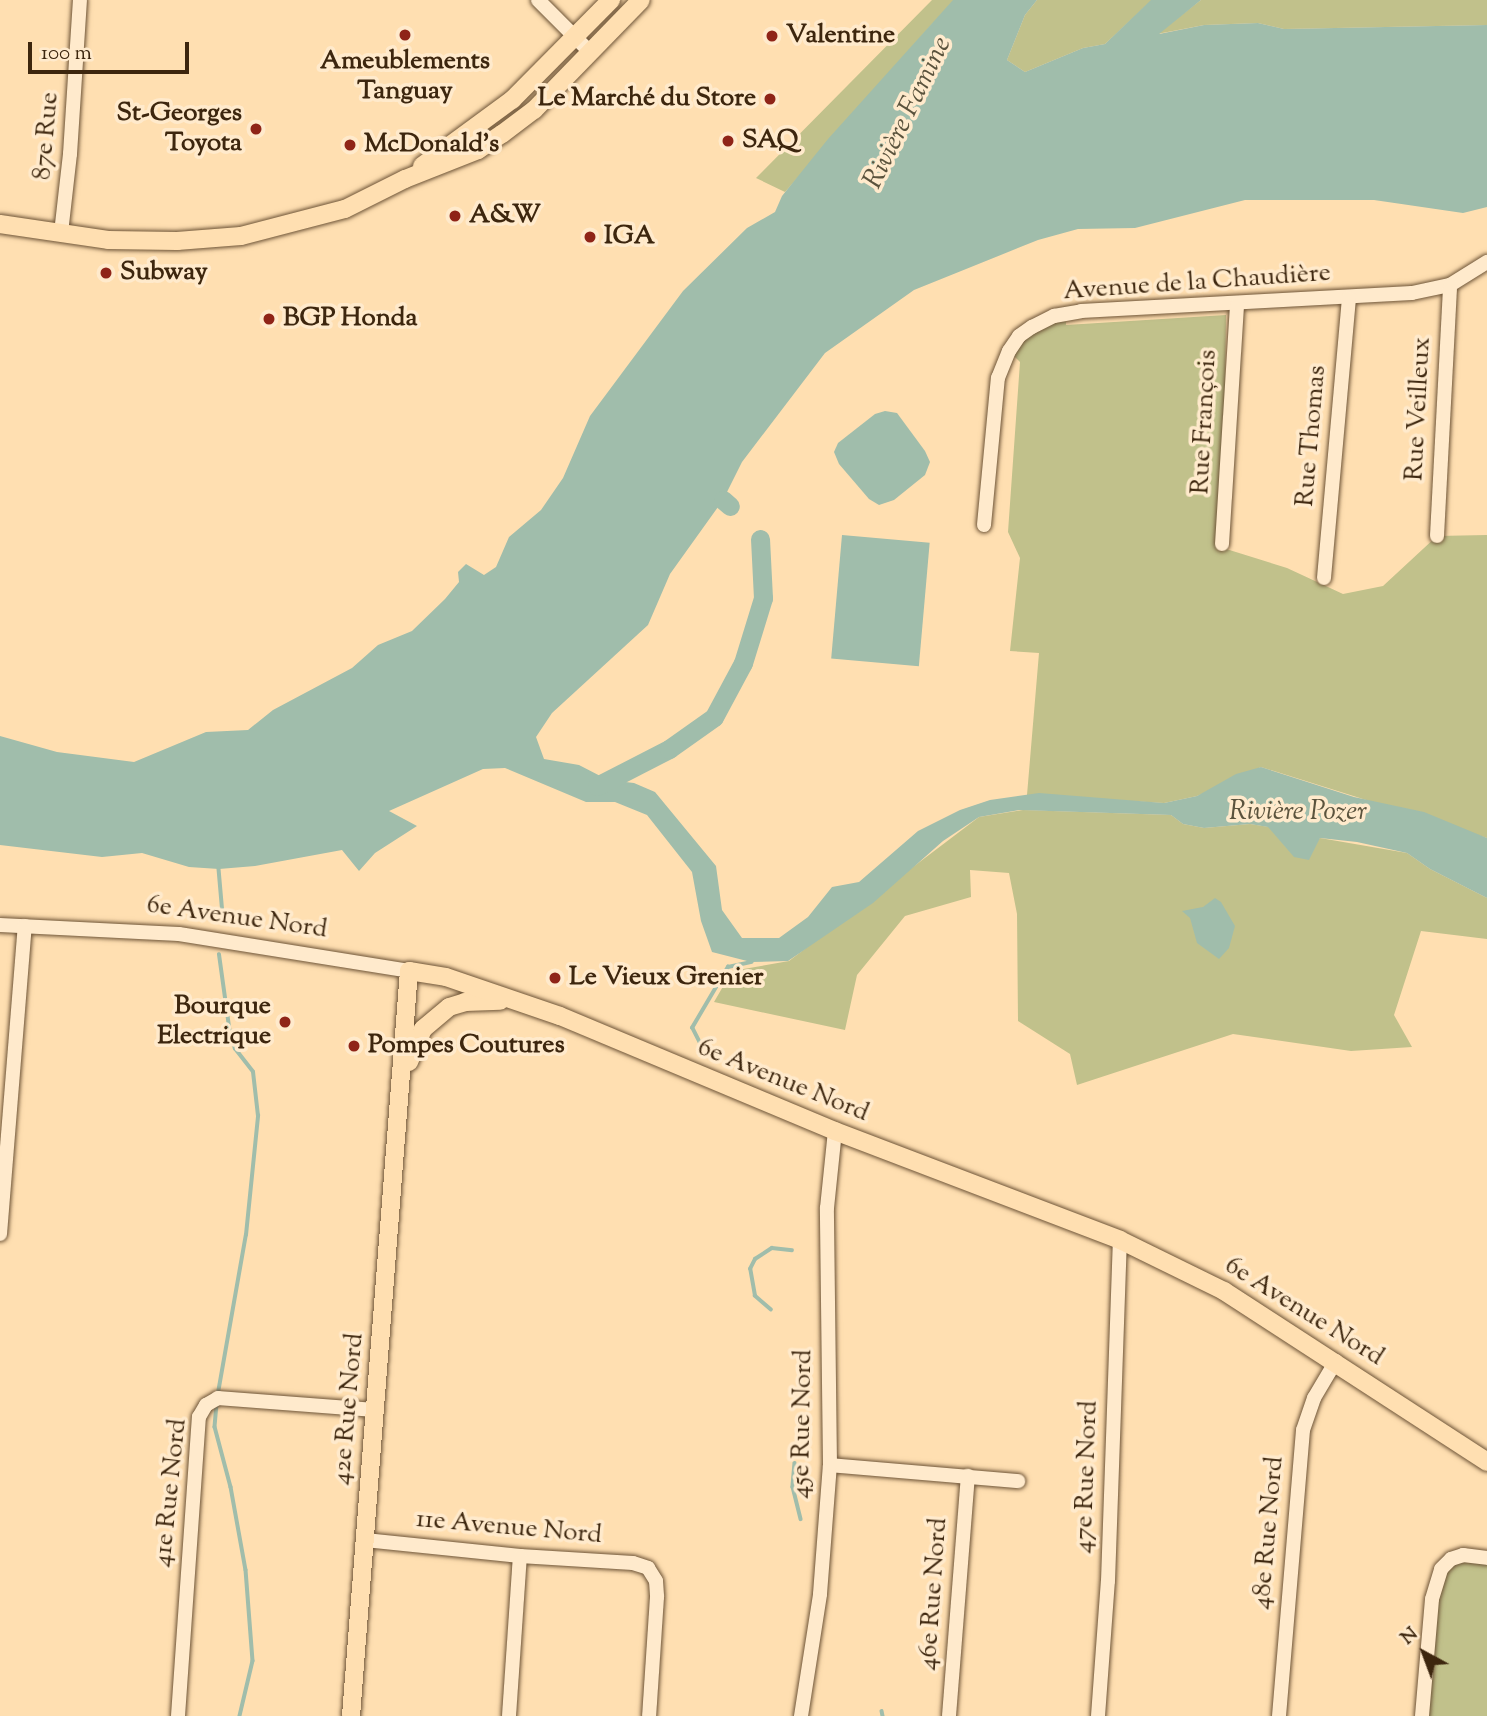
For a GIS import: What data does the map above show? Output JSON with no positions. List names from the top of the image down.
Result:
{
  "streets": {
    "main road": ["6e Avenue Nord", "42e Rue Nord"],
    "street": [
      "87e Rue",
      "Avenue de la Chaudière",
      "Rue Veilleux",
      "Rue François",
      "Rue Thomas",
      "45e Rue Nord",
      "47e Rue Nord",
      "41e Rue Nord",
      "11e Avenue Nord",
      "48e Rue Nord",
      "46e Rue Nord"
    ]
  },
  "crossings": [
    ["Avenue de la Chaudière", "Rue Veilleux"],
    ["Avenue de la Chaudière", "Rue François"],
    ["Avenue de la Chaudière", "Rue Thomas"],
    ["6e Avenue Nord", "42e Rue Nord"],
    ["6e Avenue Nord", "45e Rue Nord"],
    ["6e Avenue Nord", "47e Rue Nord"],
    ["6e Avenue Nord", "48e Rue Nord"],
    ["42e Rue Nord", "41e Rue Nord"],
    ["42e Rue Nord", "11e Avenue Nord"]
  ],
  "water": ["Rivière Famine", "Rivière Pozer"],
  "places": [
    "Ameublements Tanguay",
    "Valentine",
    "Le Marché du Store",
    "St-Georges Toyota",
    "SAQ",
    "McDonald's",
    "A&W",
    "IGA",
    "Subway",
    "BGP Honda",
    "Le Vieux Grenier",
    "Bourque Electrique",
    "Pompes Coutures"
  ],
  "scale_bar": "100 m",
  "north": "top left"
}
